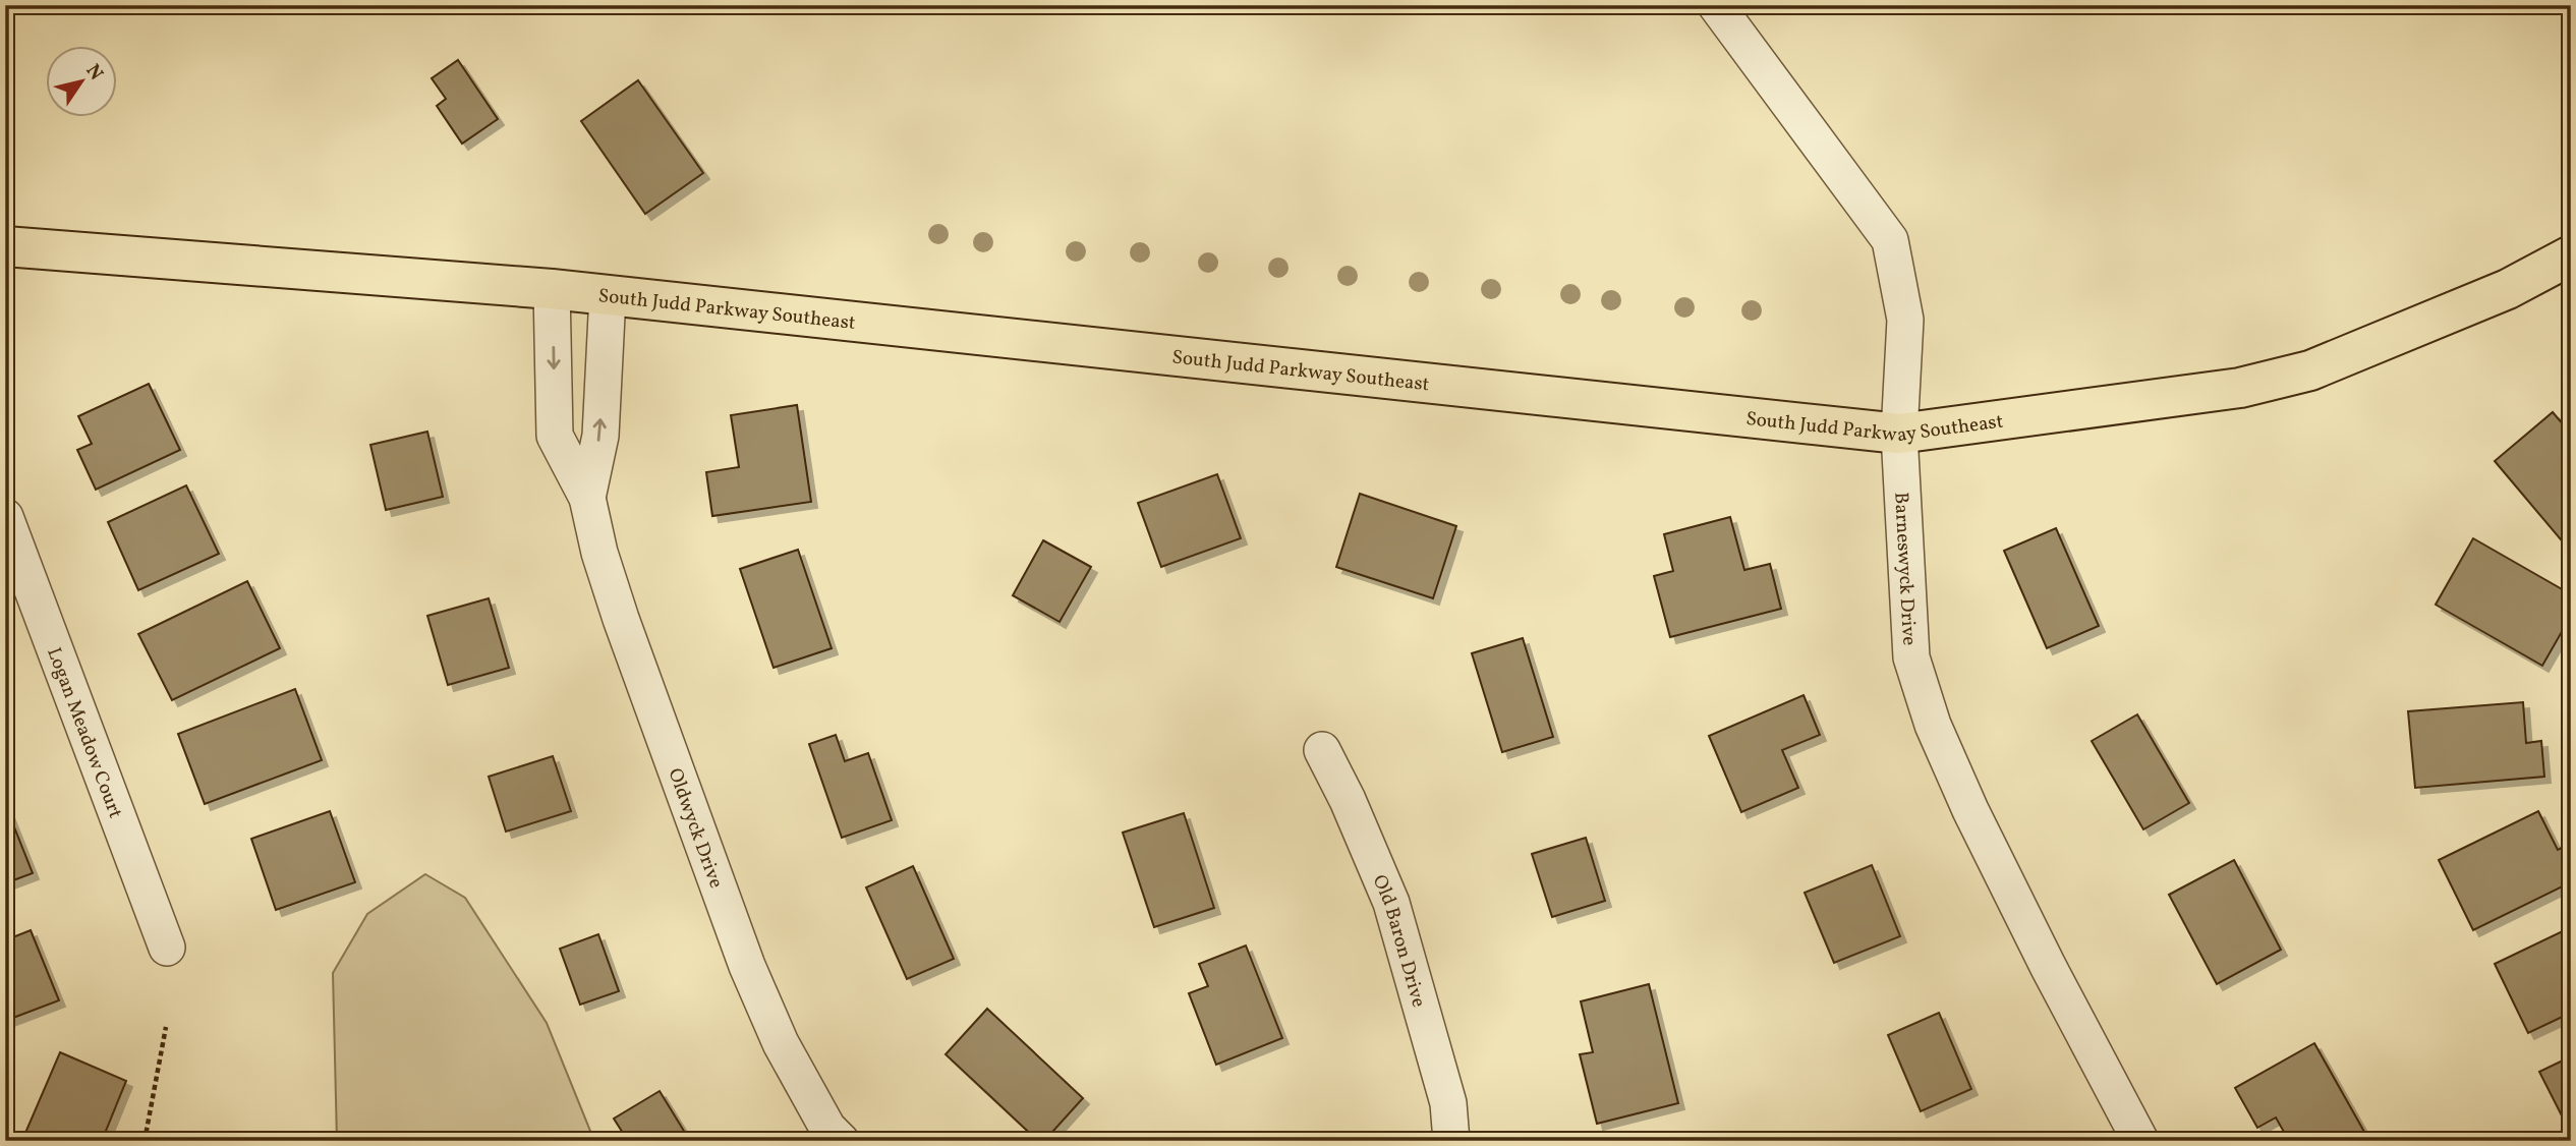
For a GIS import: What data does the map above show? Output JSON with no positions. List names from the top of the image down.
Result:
{
  "streets": {
    "highway": ["South Judd Parkway Southeast"],
    "street": [
      "Barneswyck Drive",
      "Logan Meadow Court",
      "Oldwyck Drive",
      "Old Baron Drive"
    ]
  },
  "crossings": [
    ["South Judd Parkway Southeast", "Barneswyck Drive"],
    ["South Judd Parkway Southeast", "Oldwyck Drive"]
  ],
  "north": "top right"
}
